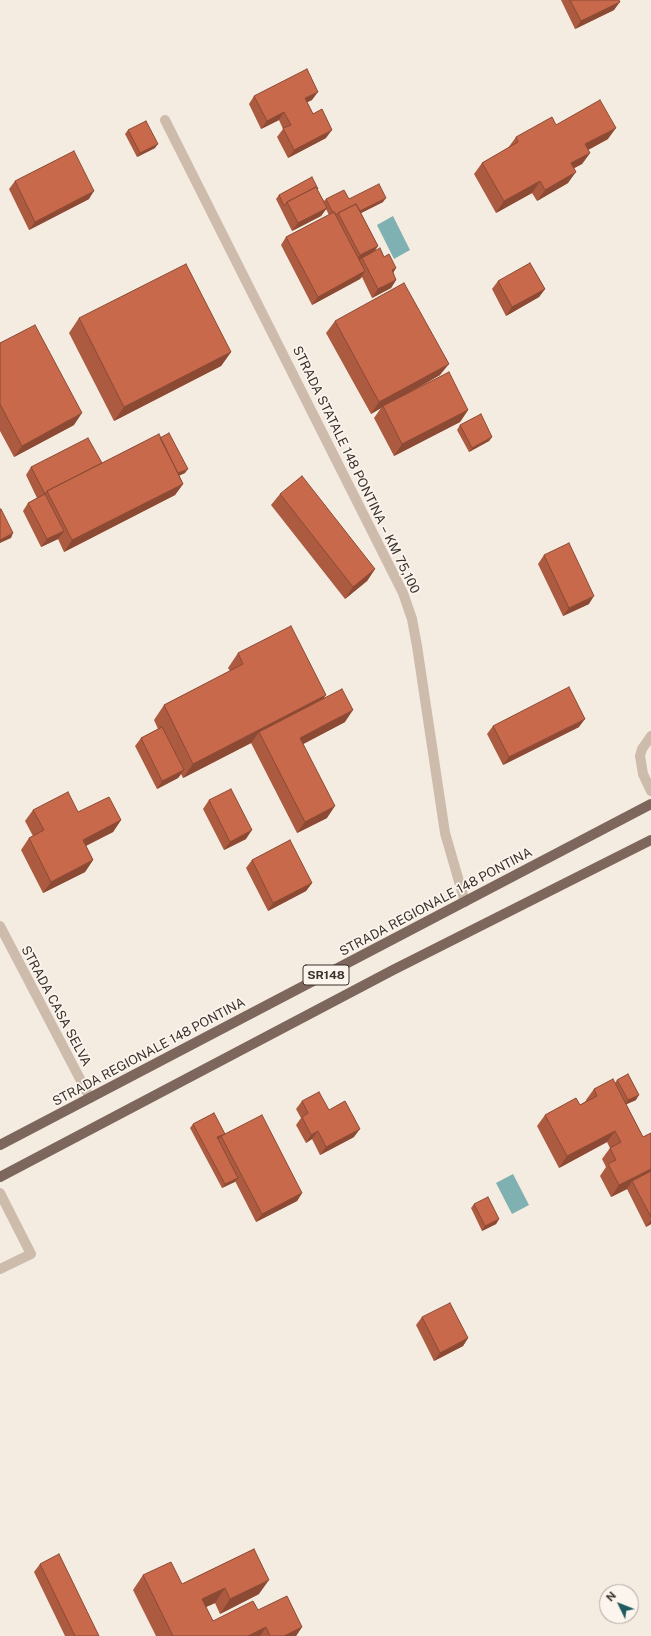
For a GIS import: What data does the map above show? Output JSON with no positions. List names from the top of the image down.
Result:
{
  "streets": {
    "main road": ["STRADA REGIONALE 148 PONTINA", "SR148"],
    "street": ["STRADA STATALE 148 PONTINA – KM 75,100", "STRADA CASA SELVA"]
  },
  "crossings": [
    ["STRADA STATALE 148 PONTINA – KM 75,100", "STRADA REGIONALE 148 PONTINA"],
    ["STRADA REGIONALE 148 PONTINA", "STRADA CASA SELVA"]
  ],
  "north": "top left"
}
